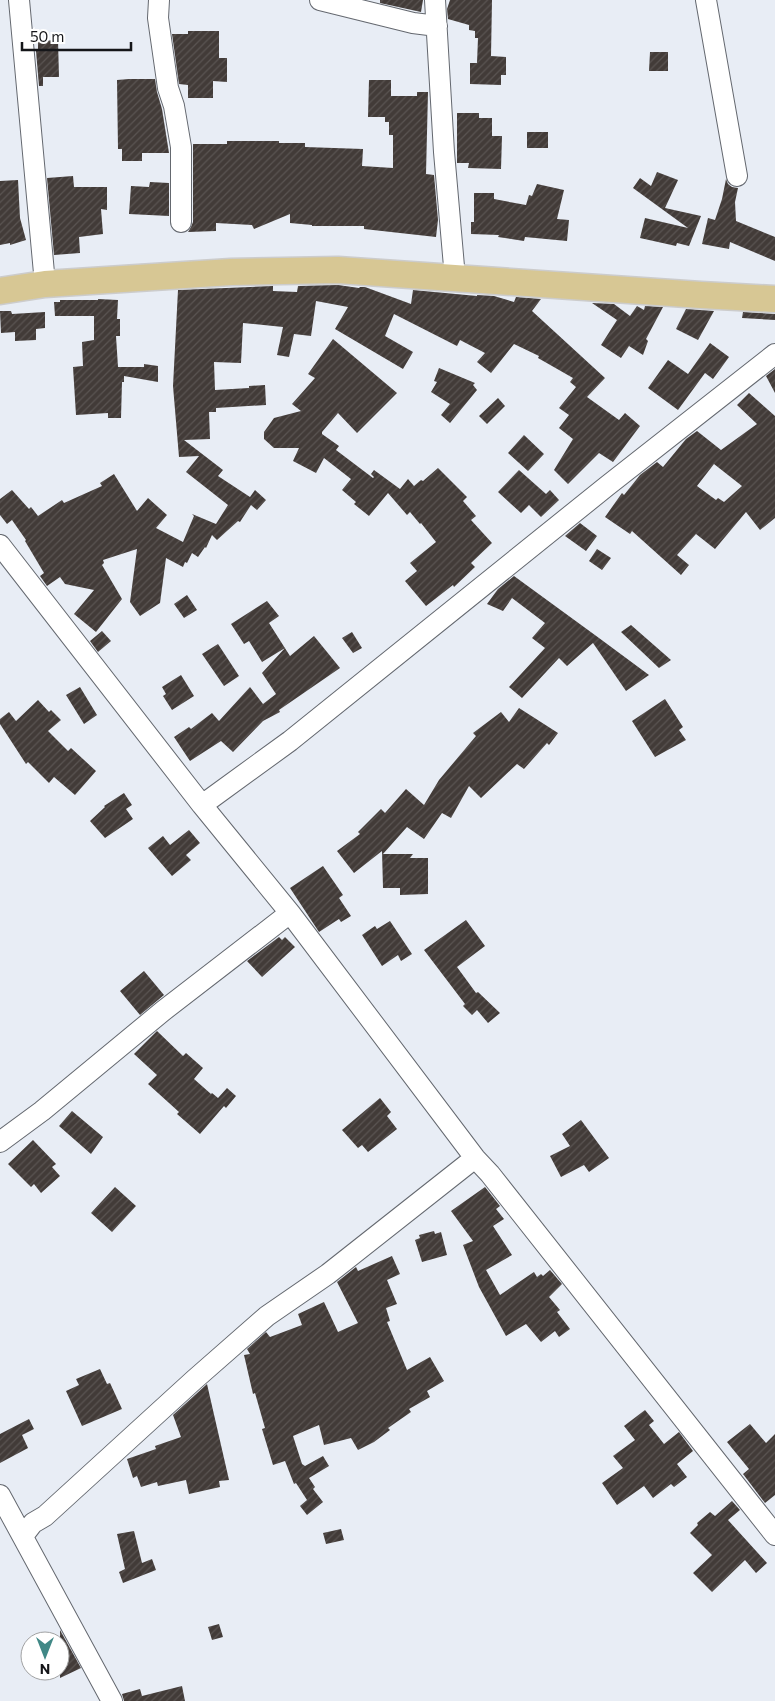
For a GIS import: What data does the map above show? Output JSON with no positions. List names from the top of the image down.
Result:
{
  "scale_bar": "50 m",
  "north": "bottom"
}
